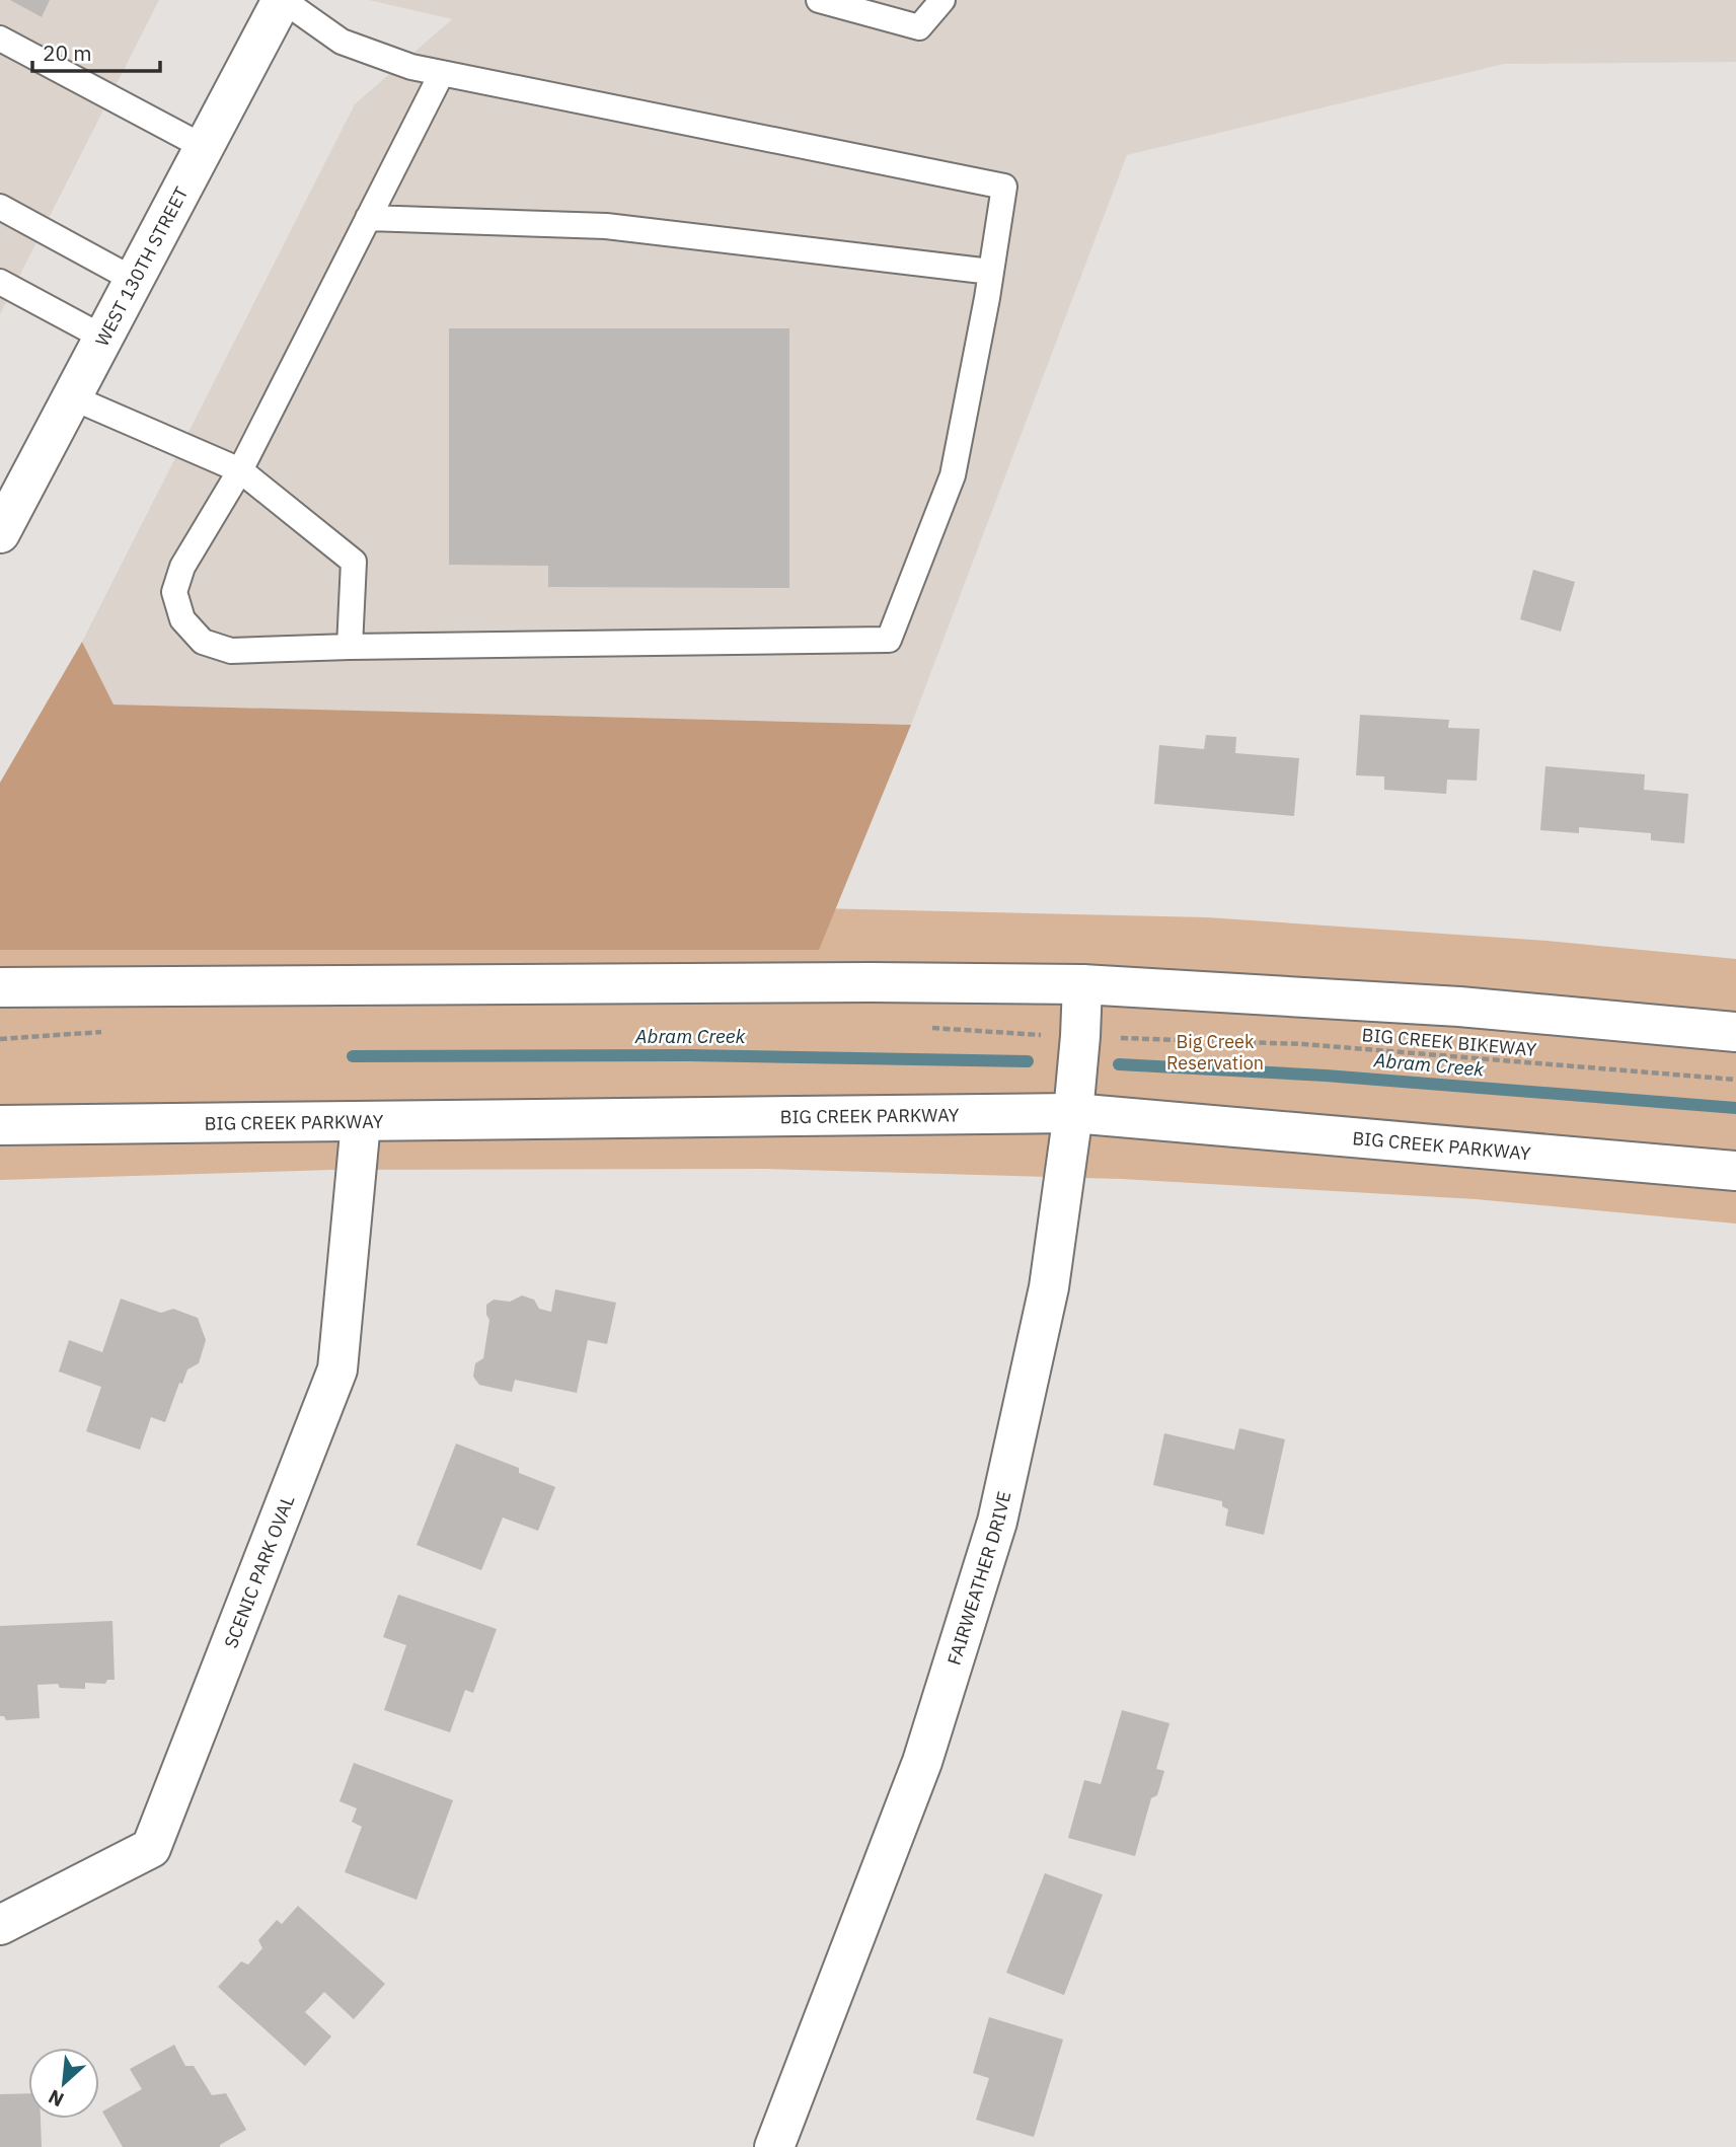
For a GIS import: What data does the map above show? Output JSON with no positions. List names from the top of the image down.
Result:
{
  "streets": {
    "street": [
      "WEST 130TH STREET",
      "BIG CREEK PARKWAY",
      "SCENIC PARK OVAL",
      "FAIRWEATHER DRIVE"
    ],
    "path": ["BIG CREEK BIKEWAY"]
  },
  "crossings": [
    ["BIG CREEK PARKWAY", "SCENIC PARK OVAL"],
    ["BIG CREEK PARKWAY", "FAIRWEATHER DRIVE"]
  ],
  "water": ["Abram Creek"],
  "parks": ["Big Creek Reservation"],
  "scale_bar": "20 m",
  "north": "bottom left"
}
